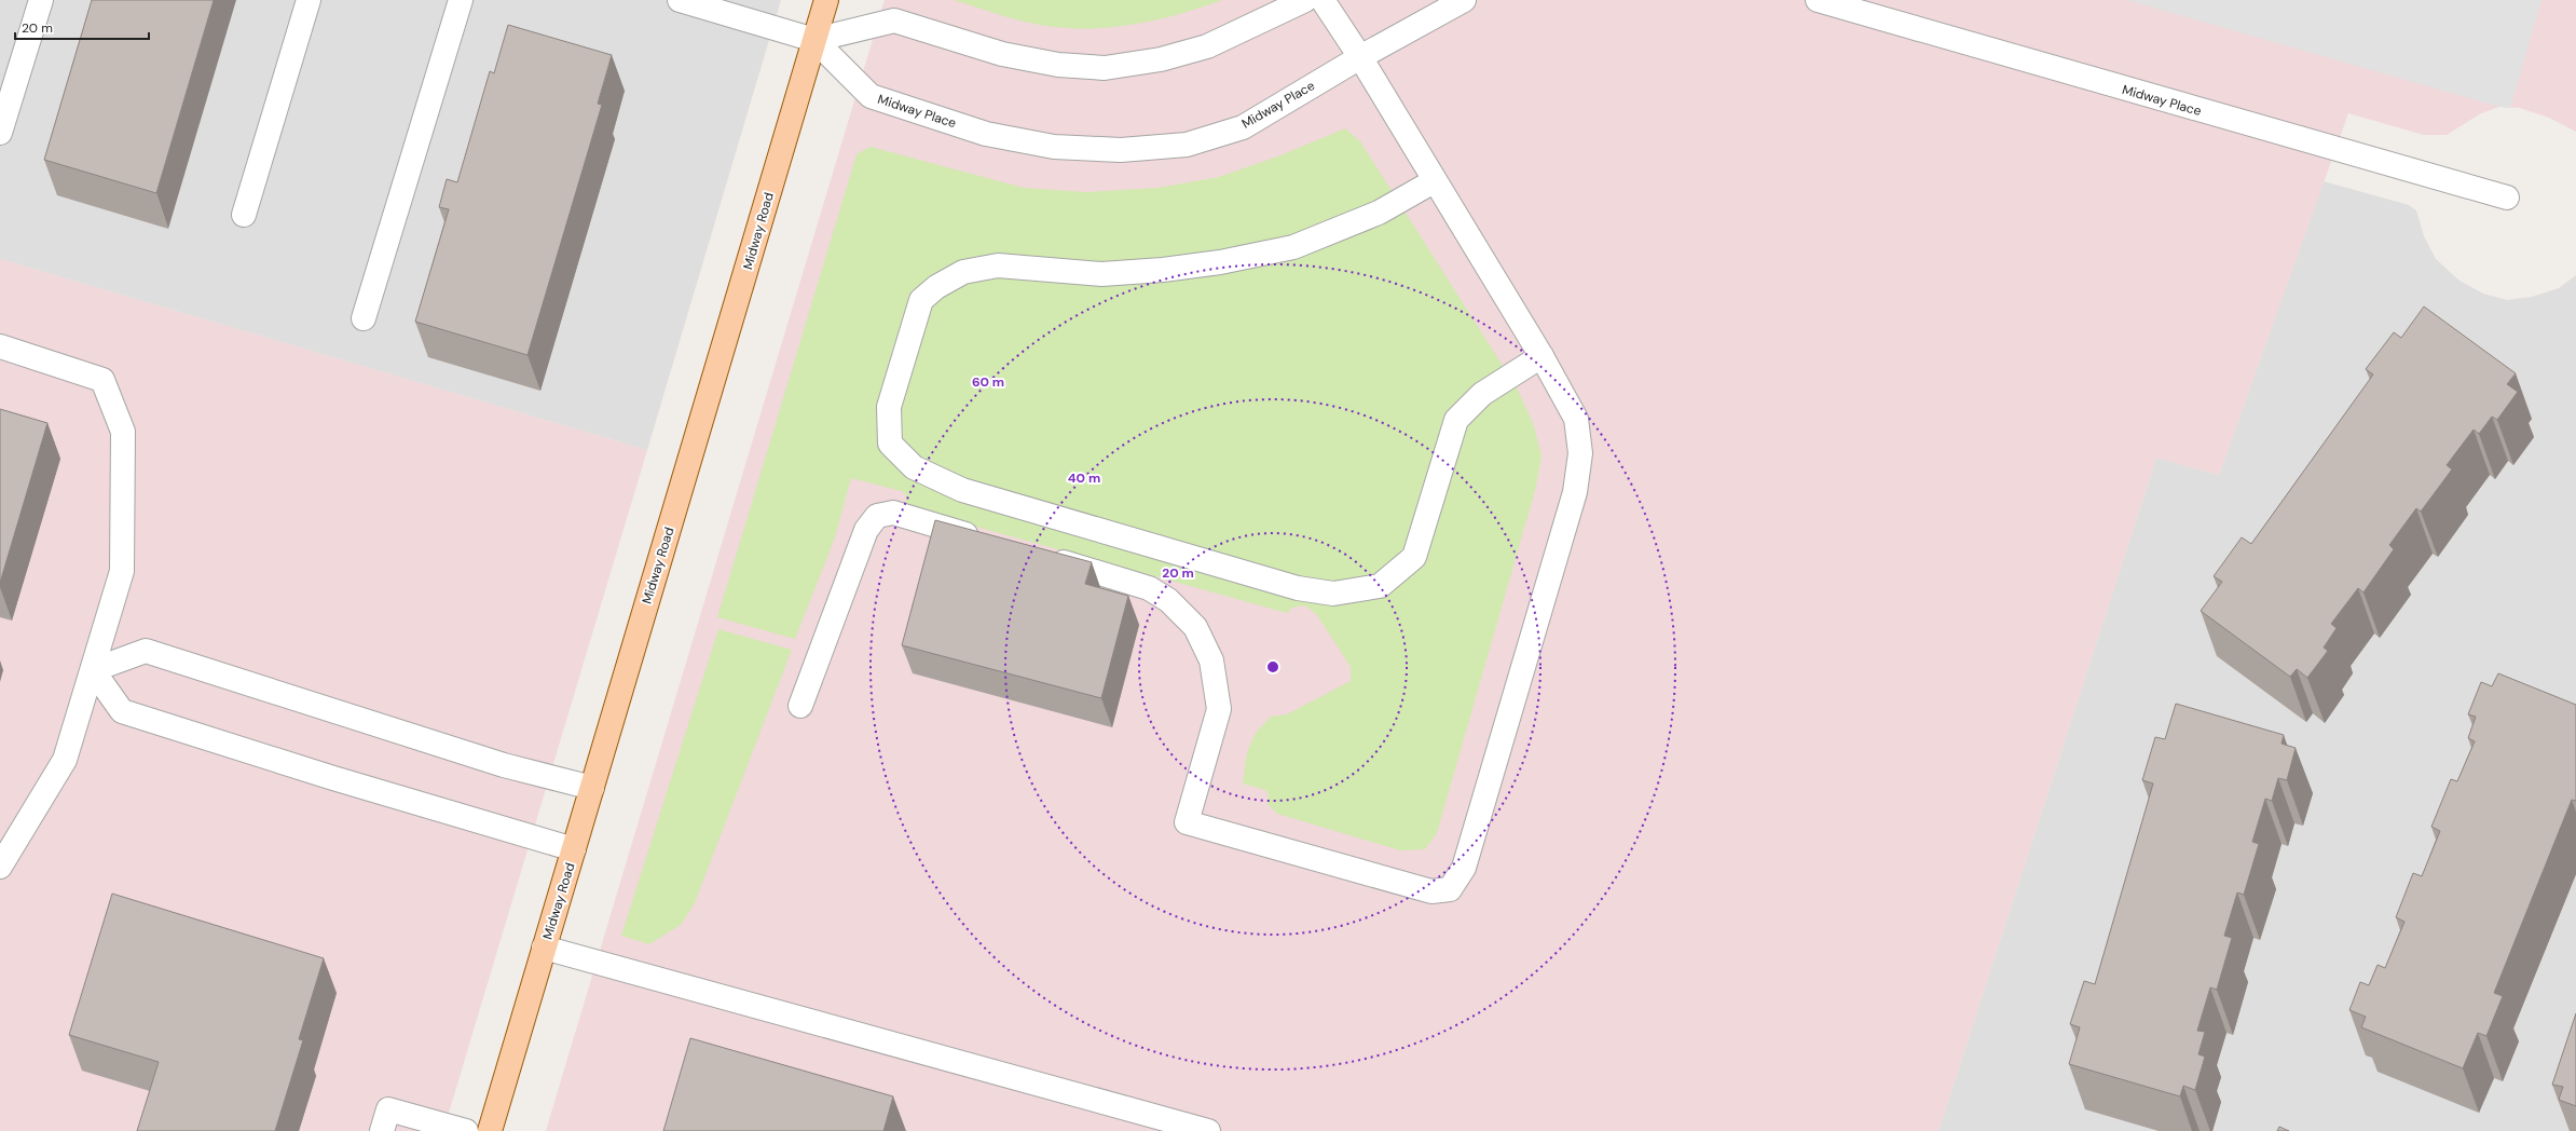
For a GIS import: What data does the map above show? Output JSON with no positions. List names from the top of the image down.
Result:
{
  "streets": {
    "main road": ["Midway Road"],
    "street": ["Midway Place"]
  },
  "crossings": [
    ["Midway Place", "Midway Road"]
  ],
  "scale_bar": "20 m",
  "rings": ["60 m", "40 m", "20 m"]
}
